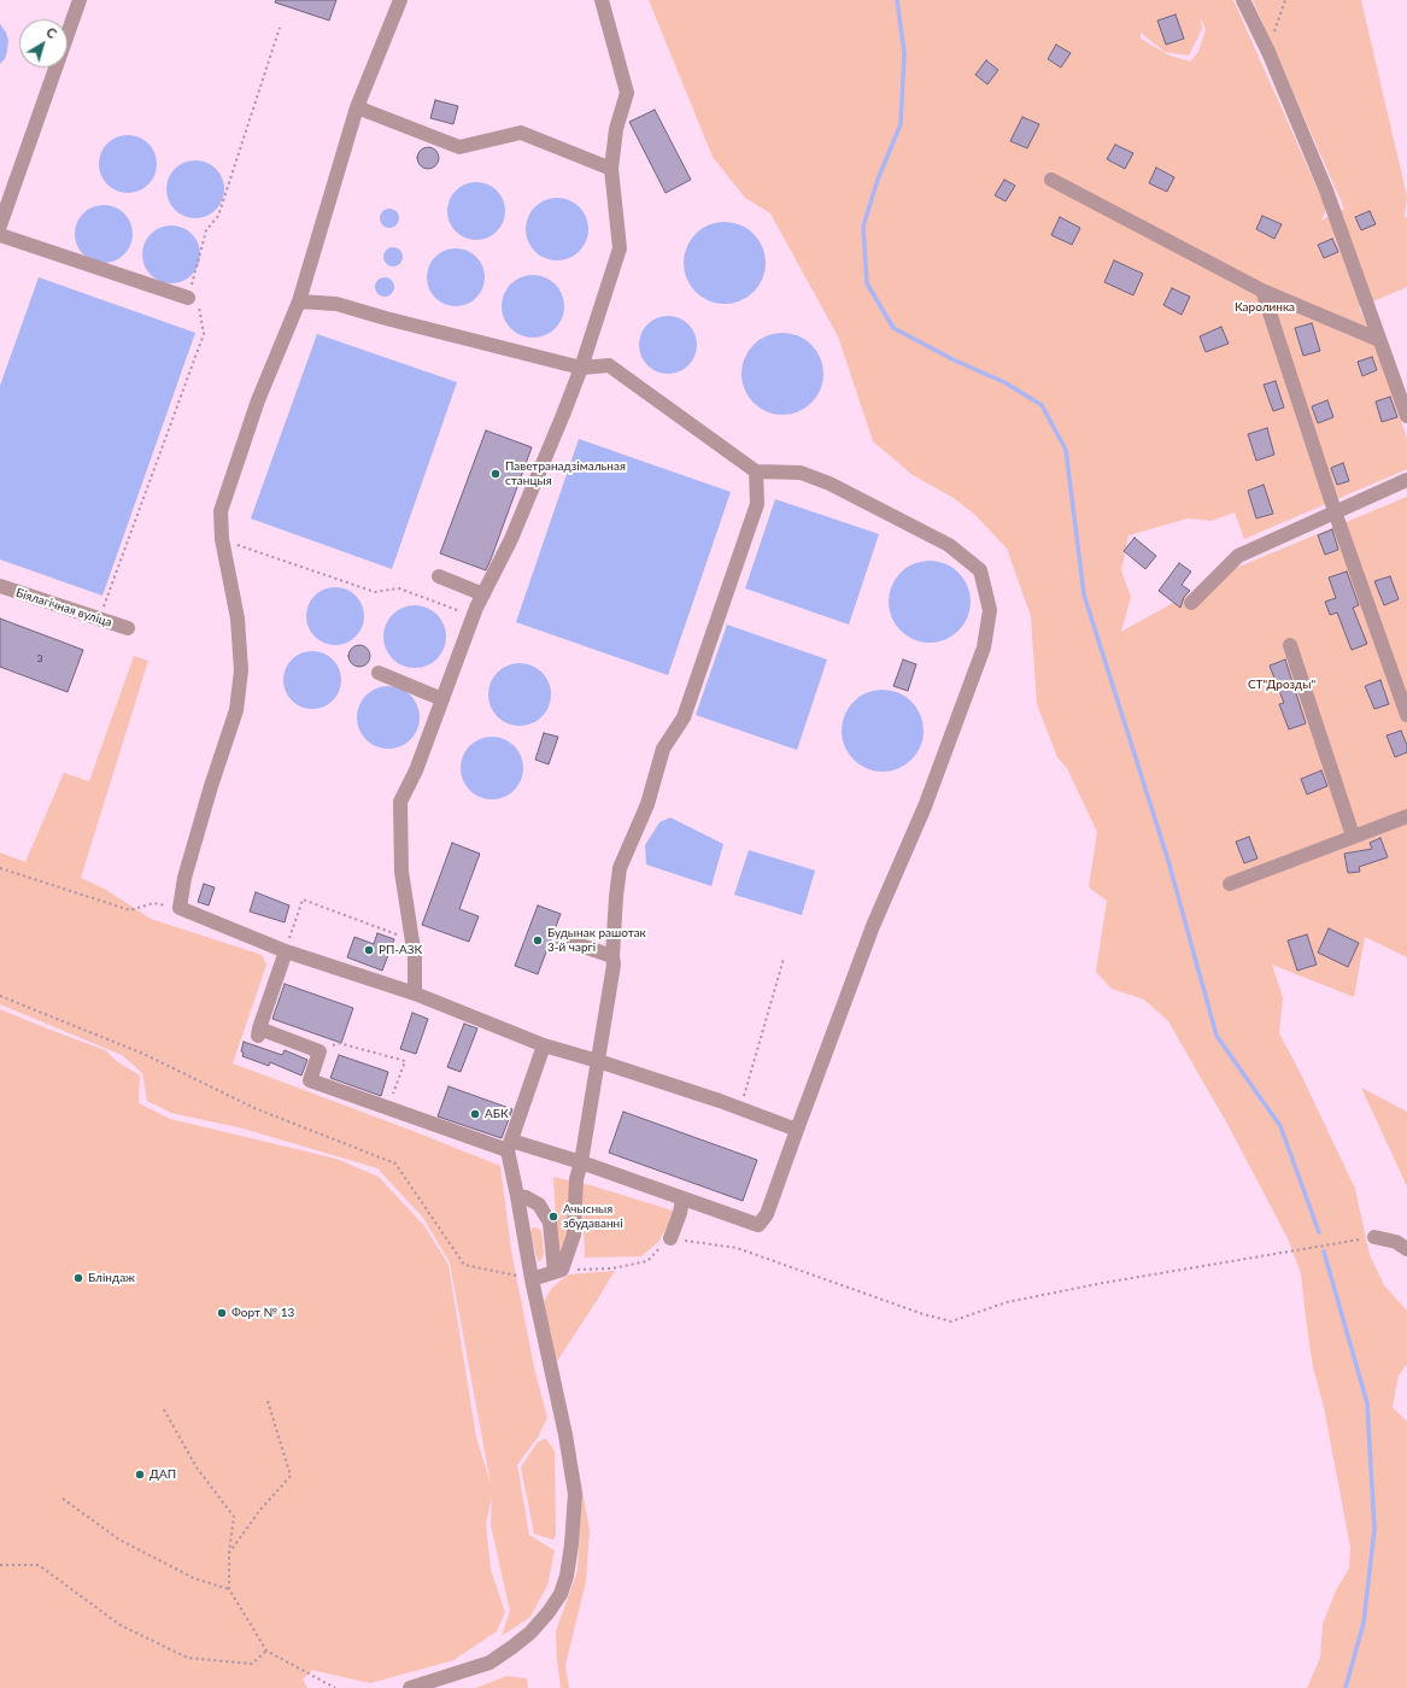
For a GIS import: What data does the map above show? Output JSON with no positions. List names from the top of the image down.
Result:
{
  "streets": {
    "street": ["Біялагічная вуліца"]
  },
  "parks": ["Каролинка", "СТ\"Дрозды\""],
  "places": [
    "Паветранадзімальная станцыя",
    "Будынак рашотак 3-й чаргі",
    "РП-АЗК",
    "АБК",
    "Ачысныя збудаванні",
    "Бліндаж",
    "Форт № 13",
    "ДАП"
  ],
  "house_numbers": ["3"],
  "north": "top right"
}
